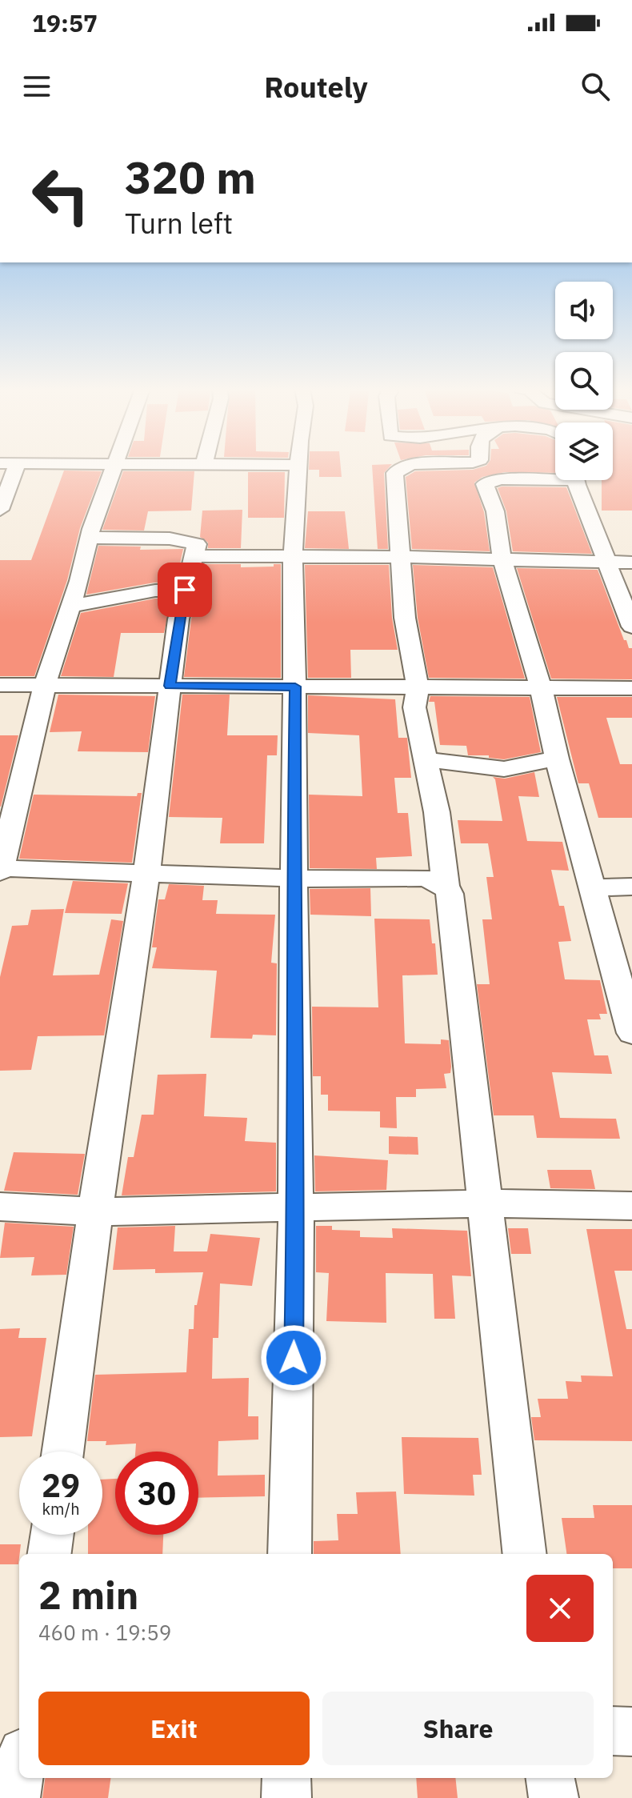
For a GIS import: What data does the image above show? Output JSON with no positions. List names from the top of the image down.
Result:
{
  "page": {
    "status": "19:57",
    "header": "Routely",
    "turn": ["320 m", "Turn left"],
    "speed": "29 km/h",
    "limit": "30",
    "heading": ["2 min", "460 m · 19:59"],
    "buttons": ["Exit", "Share"]
  }
}
